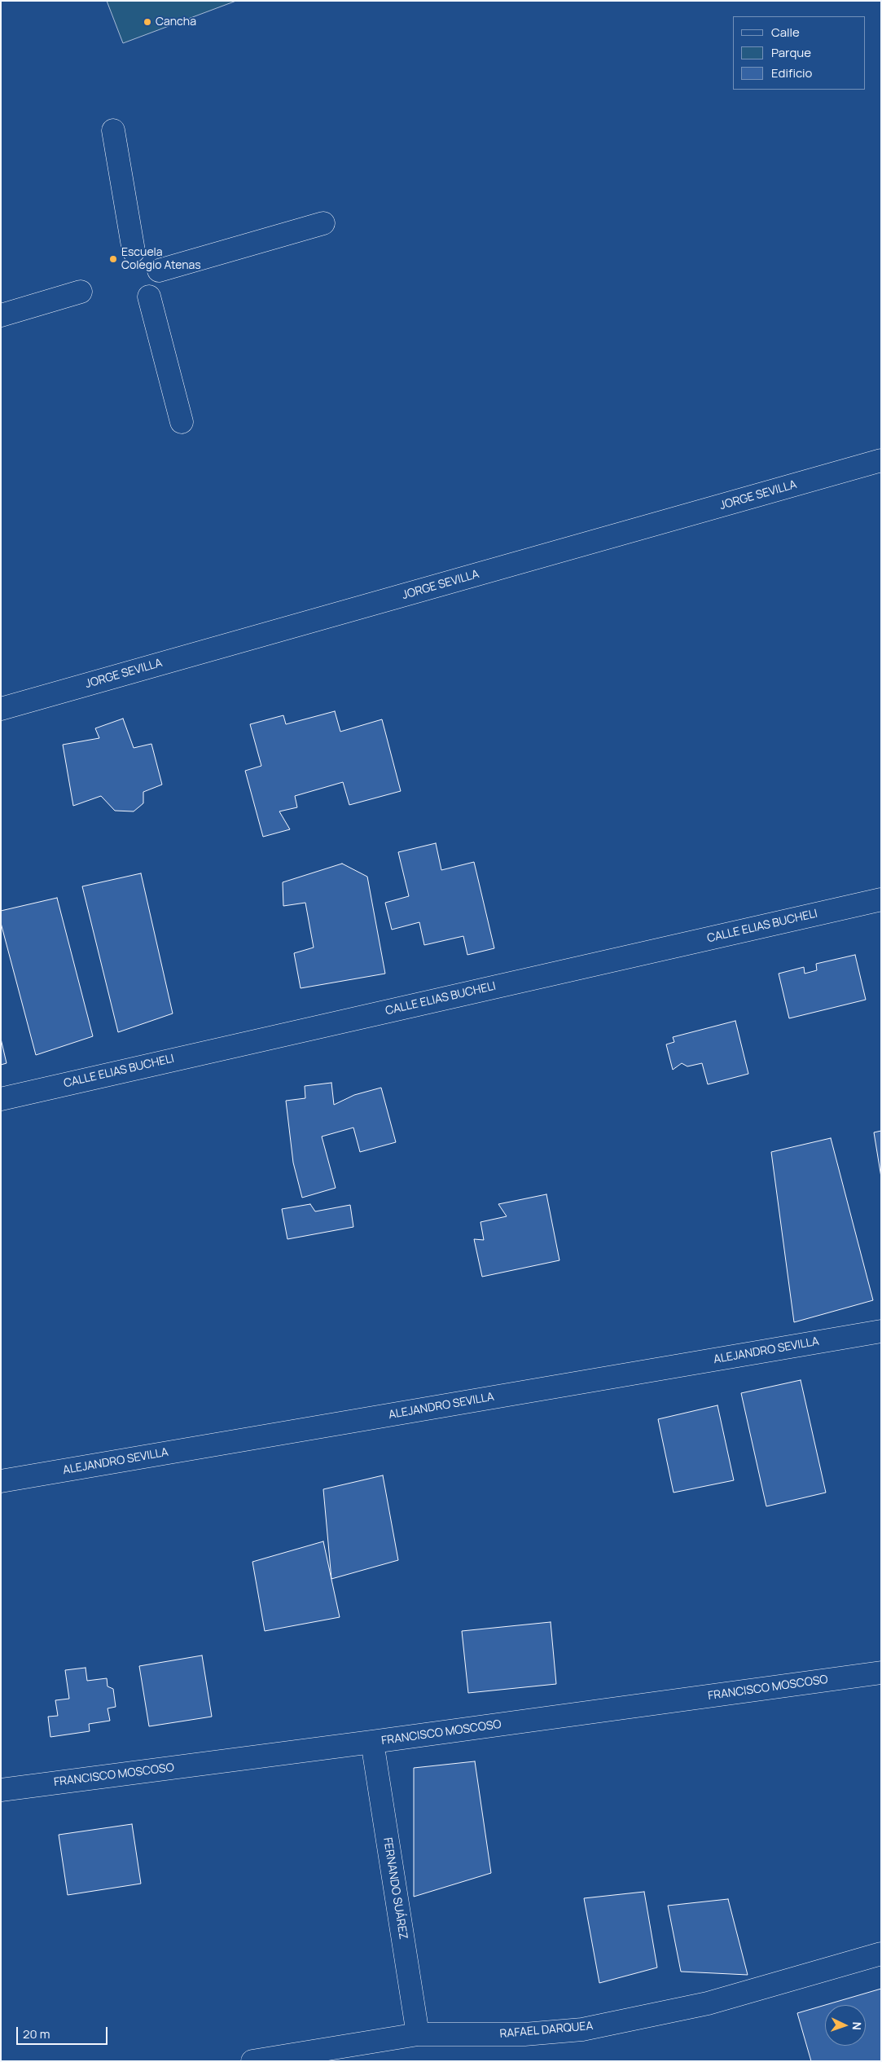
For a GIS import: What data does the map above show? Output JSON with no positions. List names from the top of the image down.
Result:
{
  "streets": {
    "street": [
      "JORGE SEVILLA",
      "CALLE ELIAS BUCHELI",
      "ALEJANDRO SEVILLA",
      "FRANCISCO MOSCOSO",
      "FERNANDO SUÁREZ",
      "RAFAEL DARQUEA"
    ]
  },
  "crossings": [
    ["FRANCISCO MOSCOSO", "FERNANDO SUÁREZ"],
    ["FERNANDO SUÁREZ", "RAFAEL DARQUEA"]
  ],
  "places": ["Cancha", "Escuela Colegio Atenas"],
  "legend": ["Calle", "Parque", "Edificio"],
  "scale_bar": "20 m",
  "north": "right"
}
